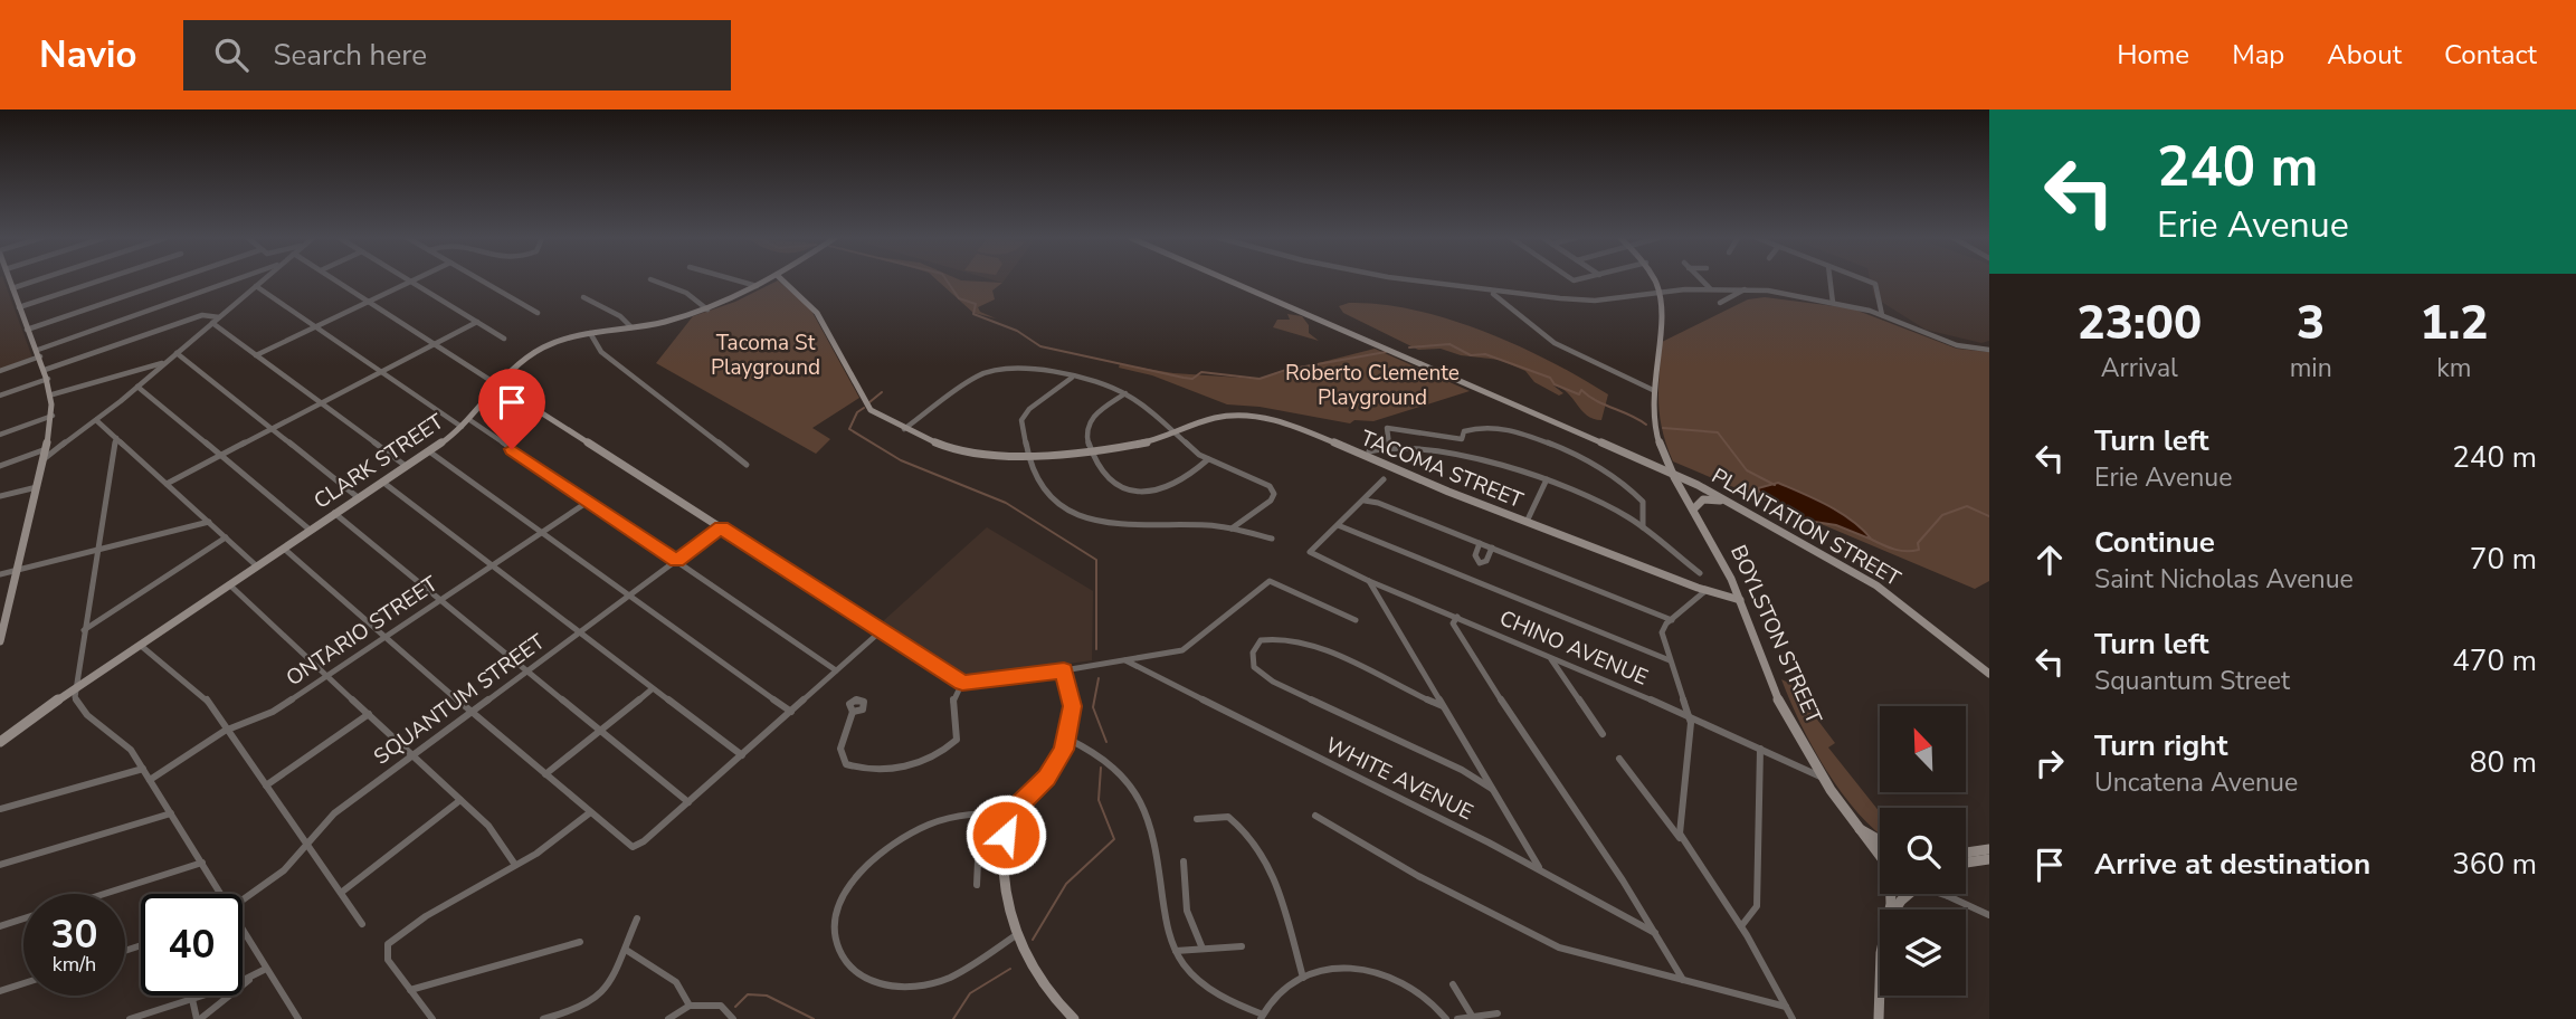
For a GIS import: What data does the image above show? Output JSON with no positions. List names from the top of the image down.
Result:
{
  "streets": {
    "street": [
      "CLARK STREET",
      "TACOMA STREET",
      "PLANTATION STREET",
      "ONTARIO STREET",
      "BOYLSTON STREET",
      "CHINO AVENUE",
      "SQUANTUM STREET",
      "WHITE AVENUE"
    ]
  },
  "crossings": [
    ["TACOMA STREET", "BOYLSTON STREET"],
    ["PLANTATION STREET", "BOYLSTON STREET"],
    ["BOYLSTON STREET", "CHINO AVENUE"]
  ],
  "parks": ["Tacoma St Playground", "Roberto Clemente Playground"],
  "north": "top left",
  "page": {
    "header": "Navio",
    "search": "Search here",
    "nav": [
      "Home",
      "Map",
      "About",
      "Contact"
    ],
    "turn": ["240 m", "Erie Avenue"],
    "eta": [
      "23:00",
      "Arrival",
      "3",
      "min",
      "1.2",
      "km"
    ],
    "list": [
      {
        "name": "Turn left",
        "note": "Erie Avenue",
        "value": "240 m"
      },
      {
        "name": "Continue",
        "note": "Saint Nicholas Avenue",
        "value": "70 m"
      },
      {
        "name": "Turn left",
        "note": "Squantum Street",
        "value": "470 m"
      },
      {
        "name": "Turn right",
        "note": "Uncatena Avenue",
        "value": "80 m"
      },
      {
        "name": "Arrive at destination",
        "value": "360 m"
      }
    ],
    "speed": "30 km/h",
    "limit": "40"
  }
}
